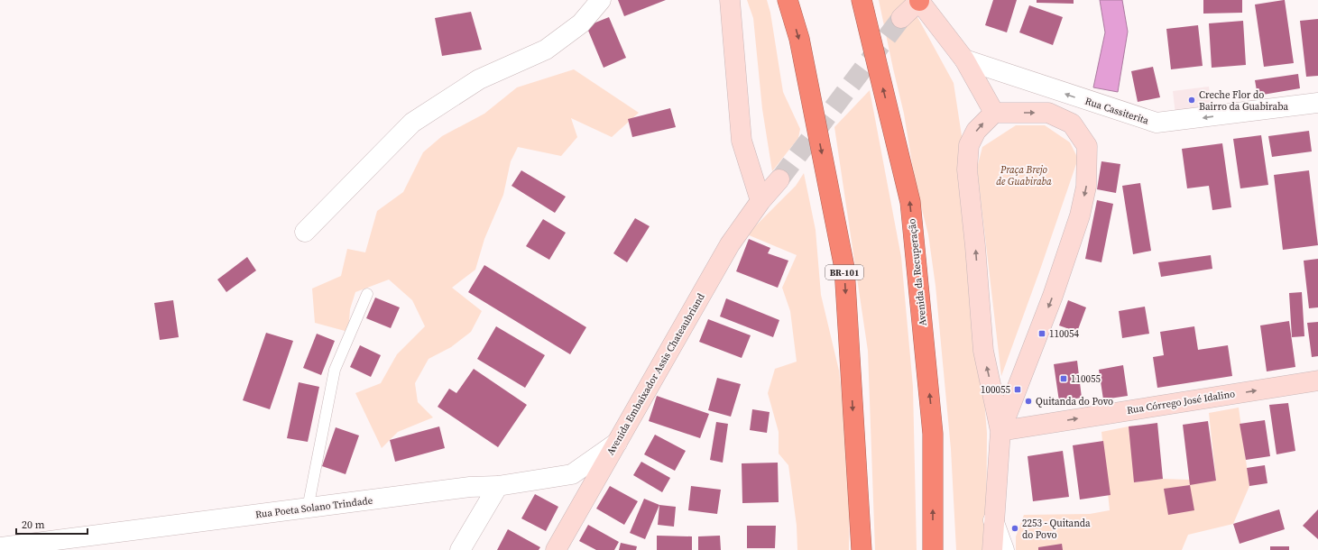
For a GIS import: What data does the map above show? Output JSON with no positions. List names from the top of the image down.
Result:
{
  "streets": {
    "highway": ["BR-101", "Avenida da Recuperação"],
    "main road": ["Avenida Embaixador Assis Chateaubriand", "Rua Córrego José Idalino"],
    "street": ["Rua Cassiterita", "Rua Poeta Solano Trindade"]
  },
  "crossings": [
    ["Avenida Embaixador Assis Chateaubriand", "Rua Poeta Solano Trindade"]
  ],
  "one_way": ["Rua Cassiterita", "Rua Córrego José Idalino"],
  "parks": ["Praça Brejo de Guabiraba"],
  "places": {
    "other": ["Creche Flor do Bairro da Guabiraba", "Quitanda do Povo", "2253 - Quitanda do Povo"],
    "transit": ["110054", "110055", "100055"]
  },
  "scale_bar": "20 m"
}
